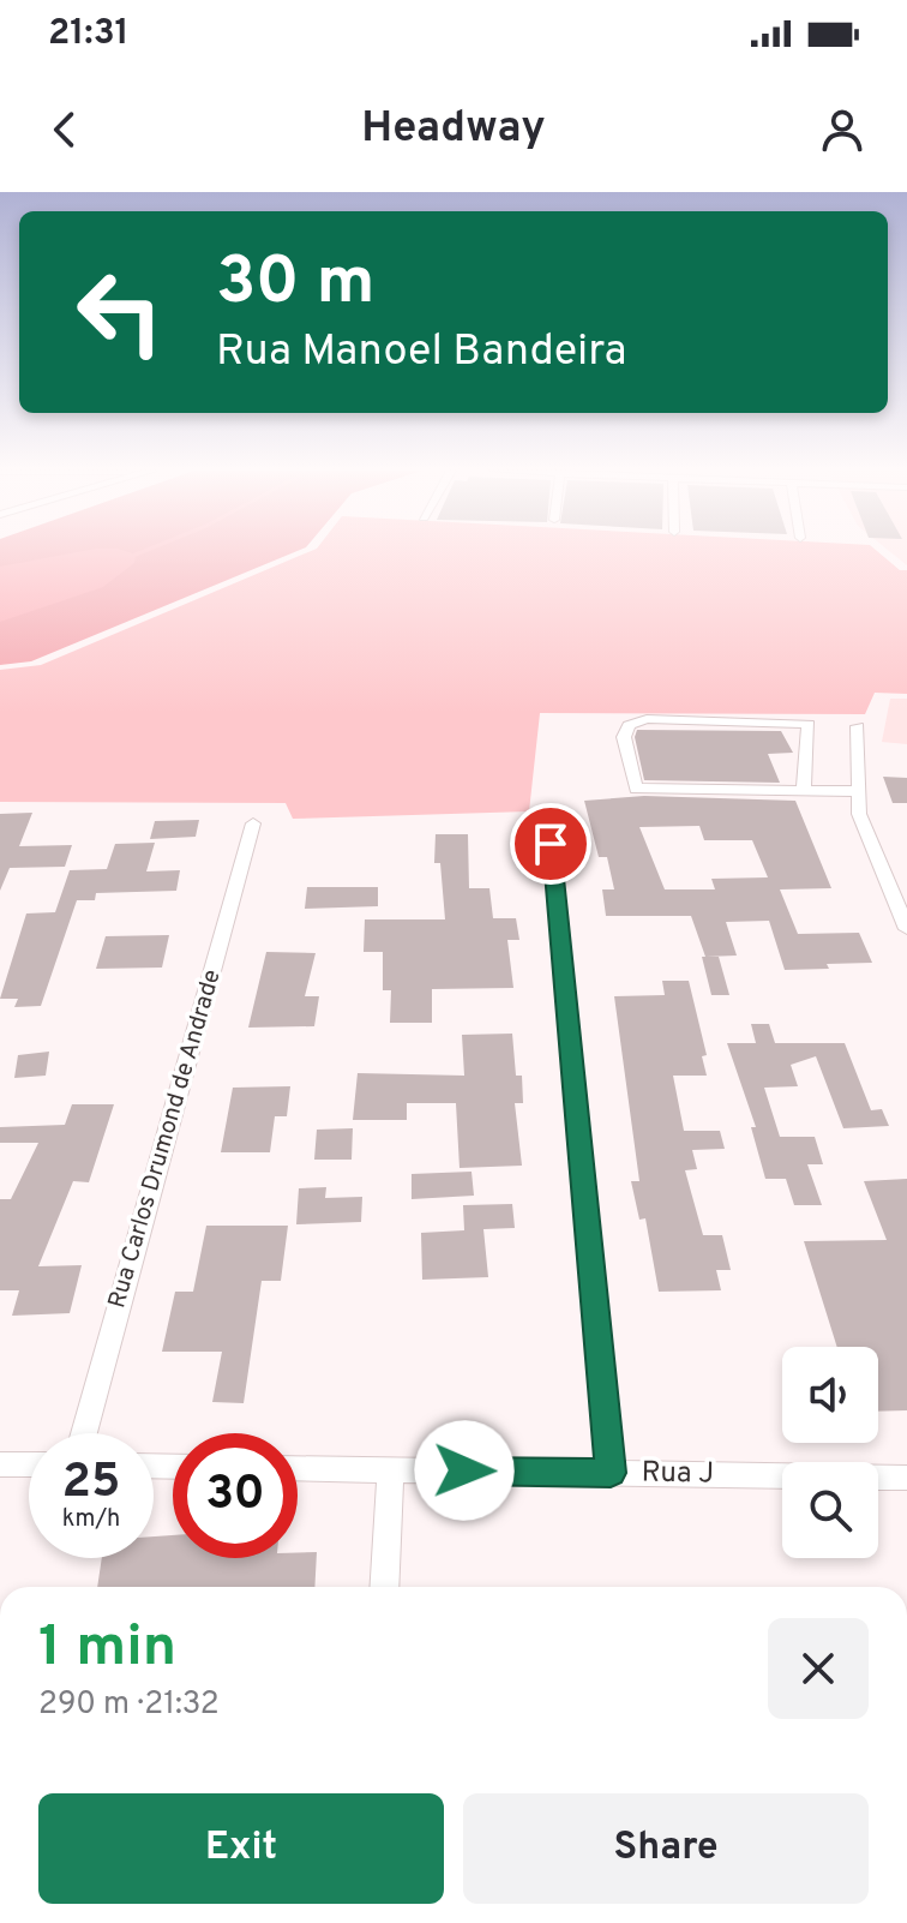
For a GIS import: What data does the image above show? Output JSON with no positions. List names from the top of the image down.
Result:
{
  "streets": {
    "street": ["Rua Carlos Drumond de Andrade", "Rua J"]
  },
  "page": {
    "status": "21:31",
    "header": "Headway",
    "turn": ["30 m", "Rua Manoel Bandeira"],
    "speed": "25 km/h",
    "limit": "30",
    "heading": ["1 min", "290 m · 21:32"],
    "buttons": ["Exit", "Share"]
  }
}
